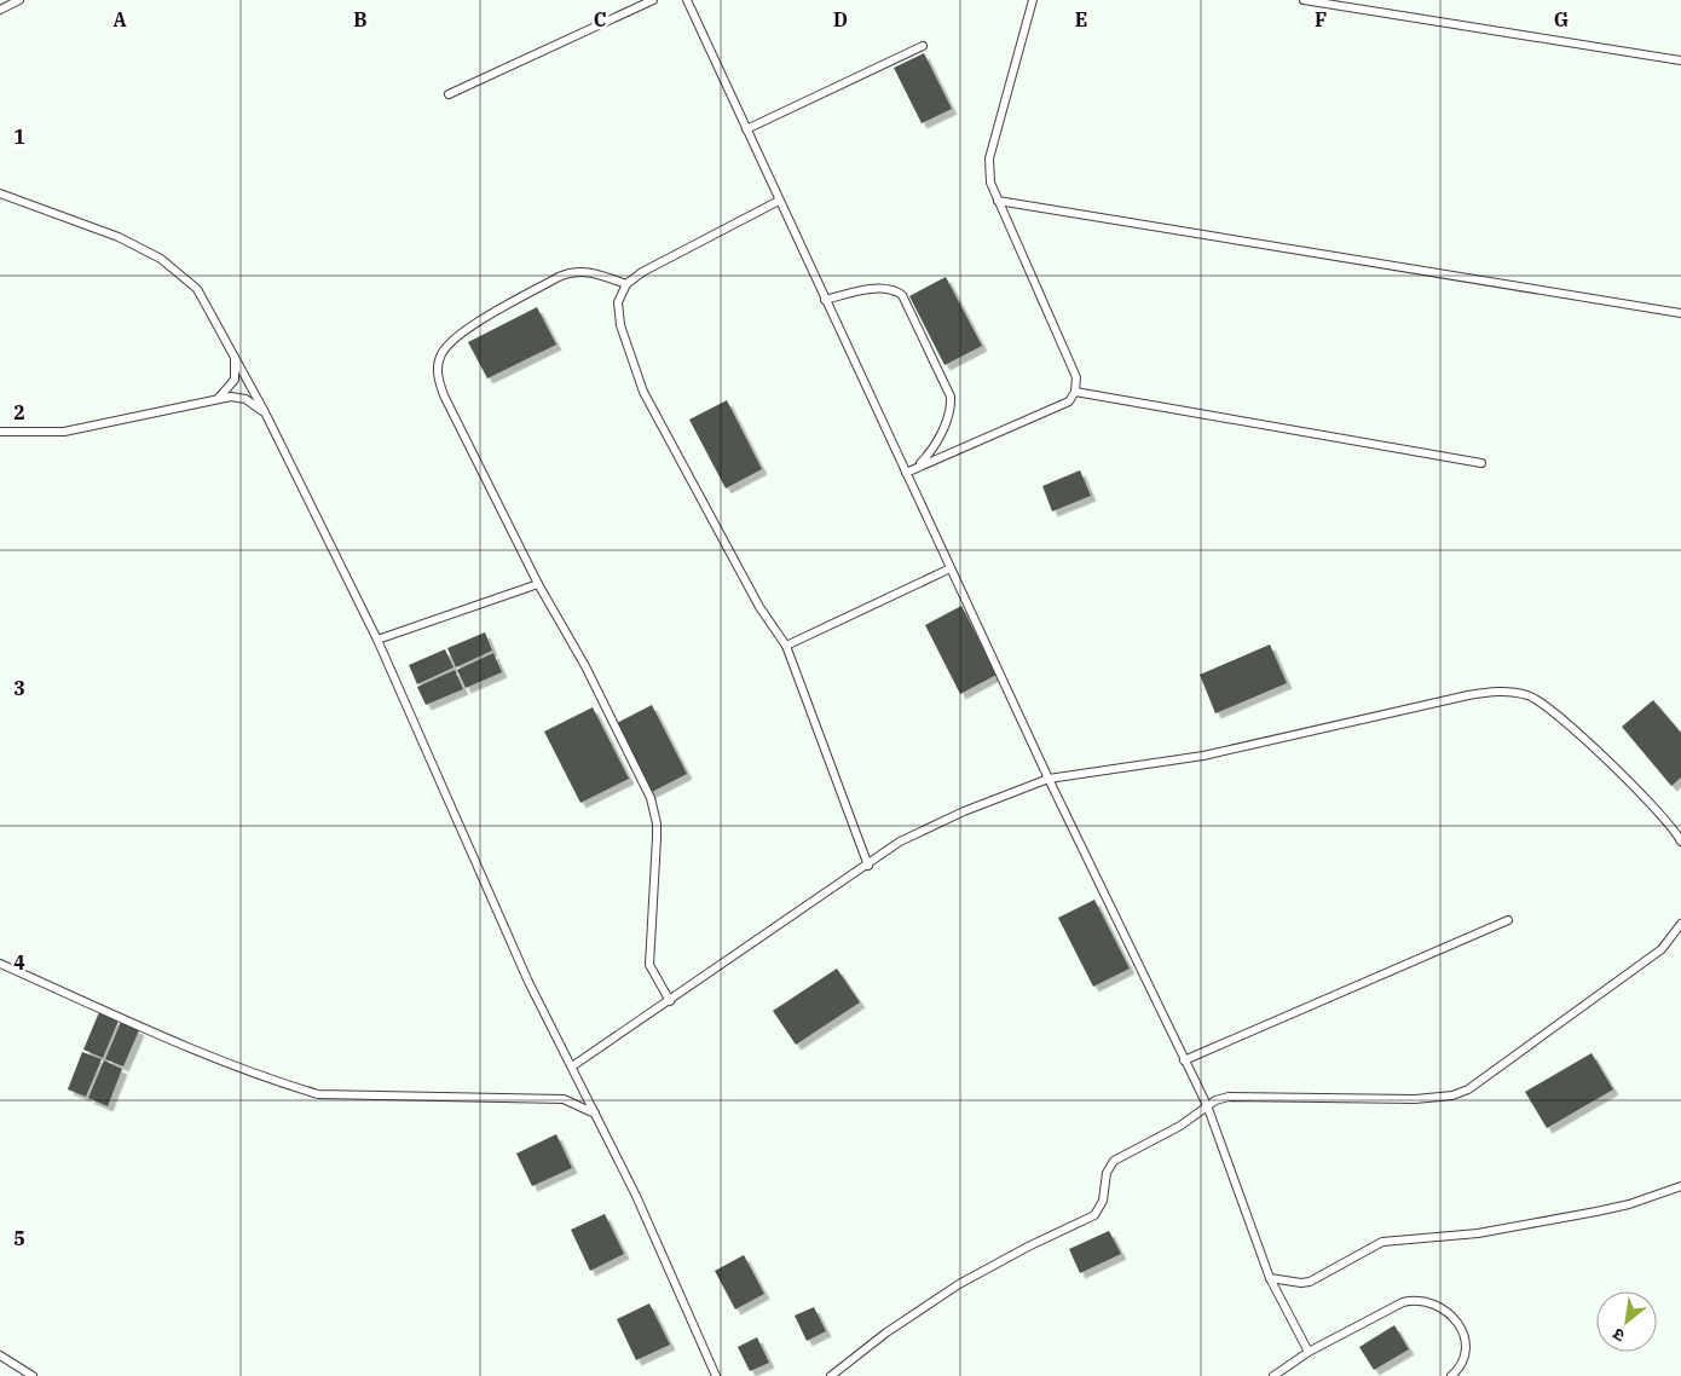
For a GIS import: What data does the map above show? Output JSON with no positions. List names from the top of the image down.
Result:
{
  "north": "bottom left",
  "grid": {
    "columns": [
      "A",
      "B",
      "C",
      "D",
      "E",
      "F",
      "G"
    ],
    "rows": [
      "1",
      "2",
      "3",
      "4",
      "5"
    ]
  }
}
